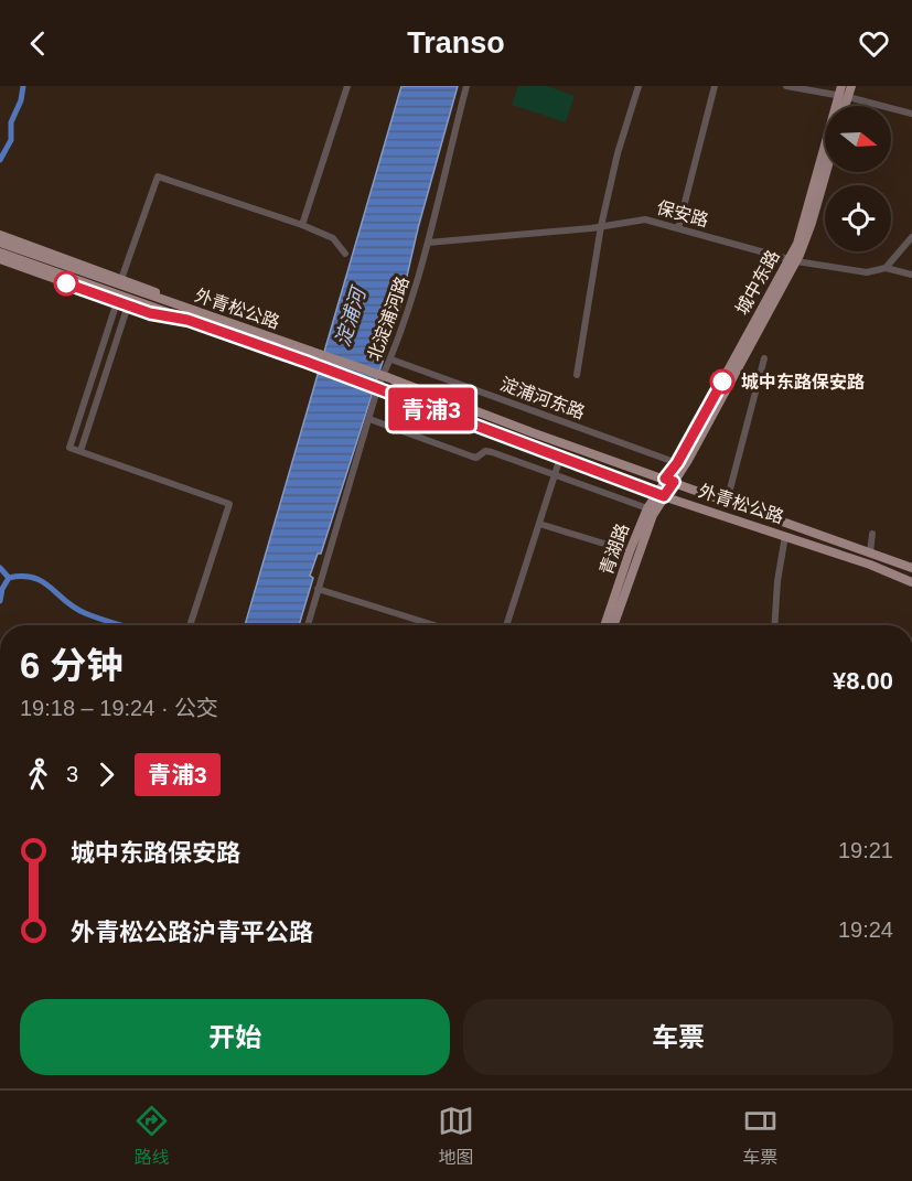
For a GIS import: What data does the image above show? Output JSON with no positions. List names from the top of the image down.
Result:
{
  "streets": {
    "main road": ["城中东路", "外青松公路", "青湖路"],
    "street": ["保安路", "北淀浦河路", "淀浦河东路"]
  },
  "crossings": [
    ["保安路", "城中东路"],
    ["保安路", "北淀浦河路"],
    ["城中东路", "外青松公路"],
    ["城中东路", "淀浦河东路"],
    ["城中东路", "青湖路"],
    ["外青松公路", "青湖路"],
    ["北淀浦河路", "淀浦河东路"]
  ],
  "water": ["淀浦河"],
  "places": ["城中东路保安路"],
  "lines": ["bus line 青浦3"],
  "north": "right",
  "page": {
    "header": "Transo",
    "on_map": "青浦3",
    "heading": ["6 分钟", "19:18 – 19:24 · 公交", "¥8.00"],
    "legs": ["3", "青浦3"],
    "list": [
      {
        "name": "城中东路保安路",
        "value": "19:21"
      },
      {
        "name": "外青松公路沪青平公路",
        "value": "19:24"
      }
    ],
    "buttons": ["开始", "车票"],
    "tabs": ["路线", "地图", "车票"]
  }
}
